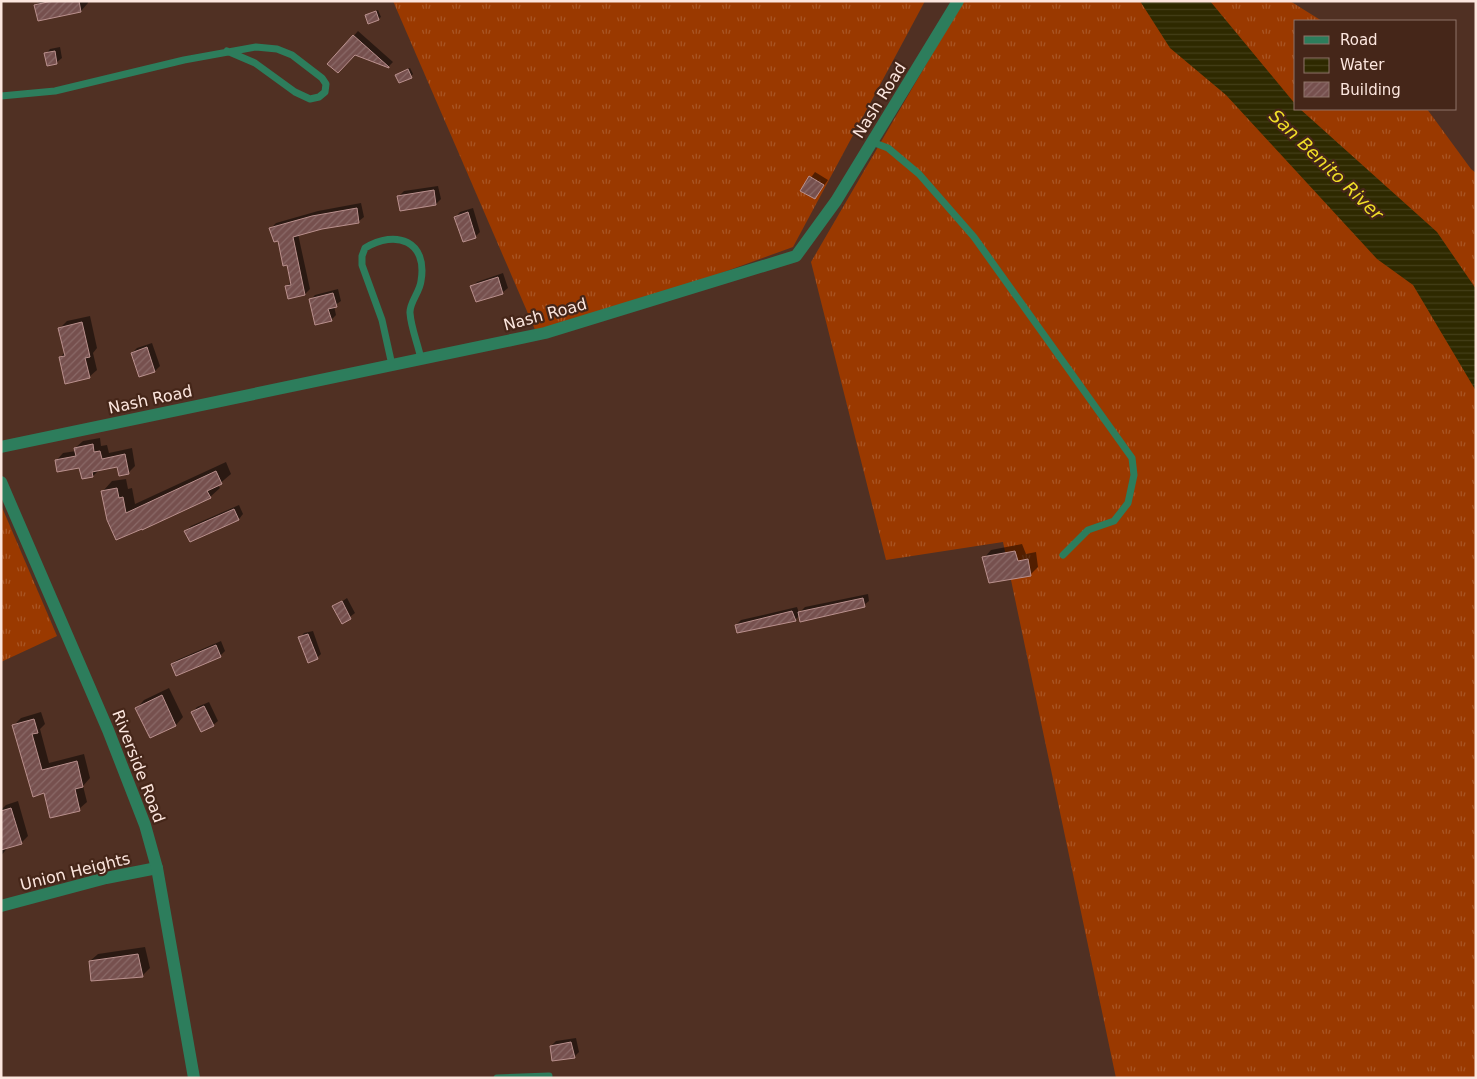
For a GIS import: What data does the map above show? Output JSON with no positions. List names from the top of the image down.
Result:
{
  "streets": {
    "street": ["Nash Road", "Riverside Road", "Union Heights"]
  },
  "crossings": [
    ["Riverside Road", "Union Heights"]
  ],
  "water": ["San Benito River"],
  "legend": ["Road", "Water", "Building"]
}
